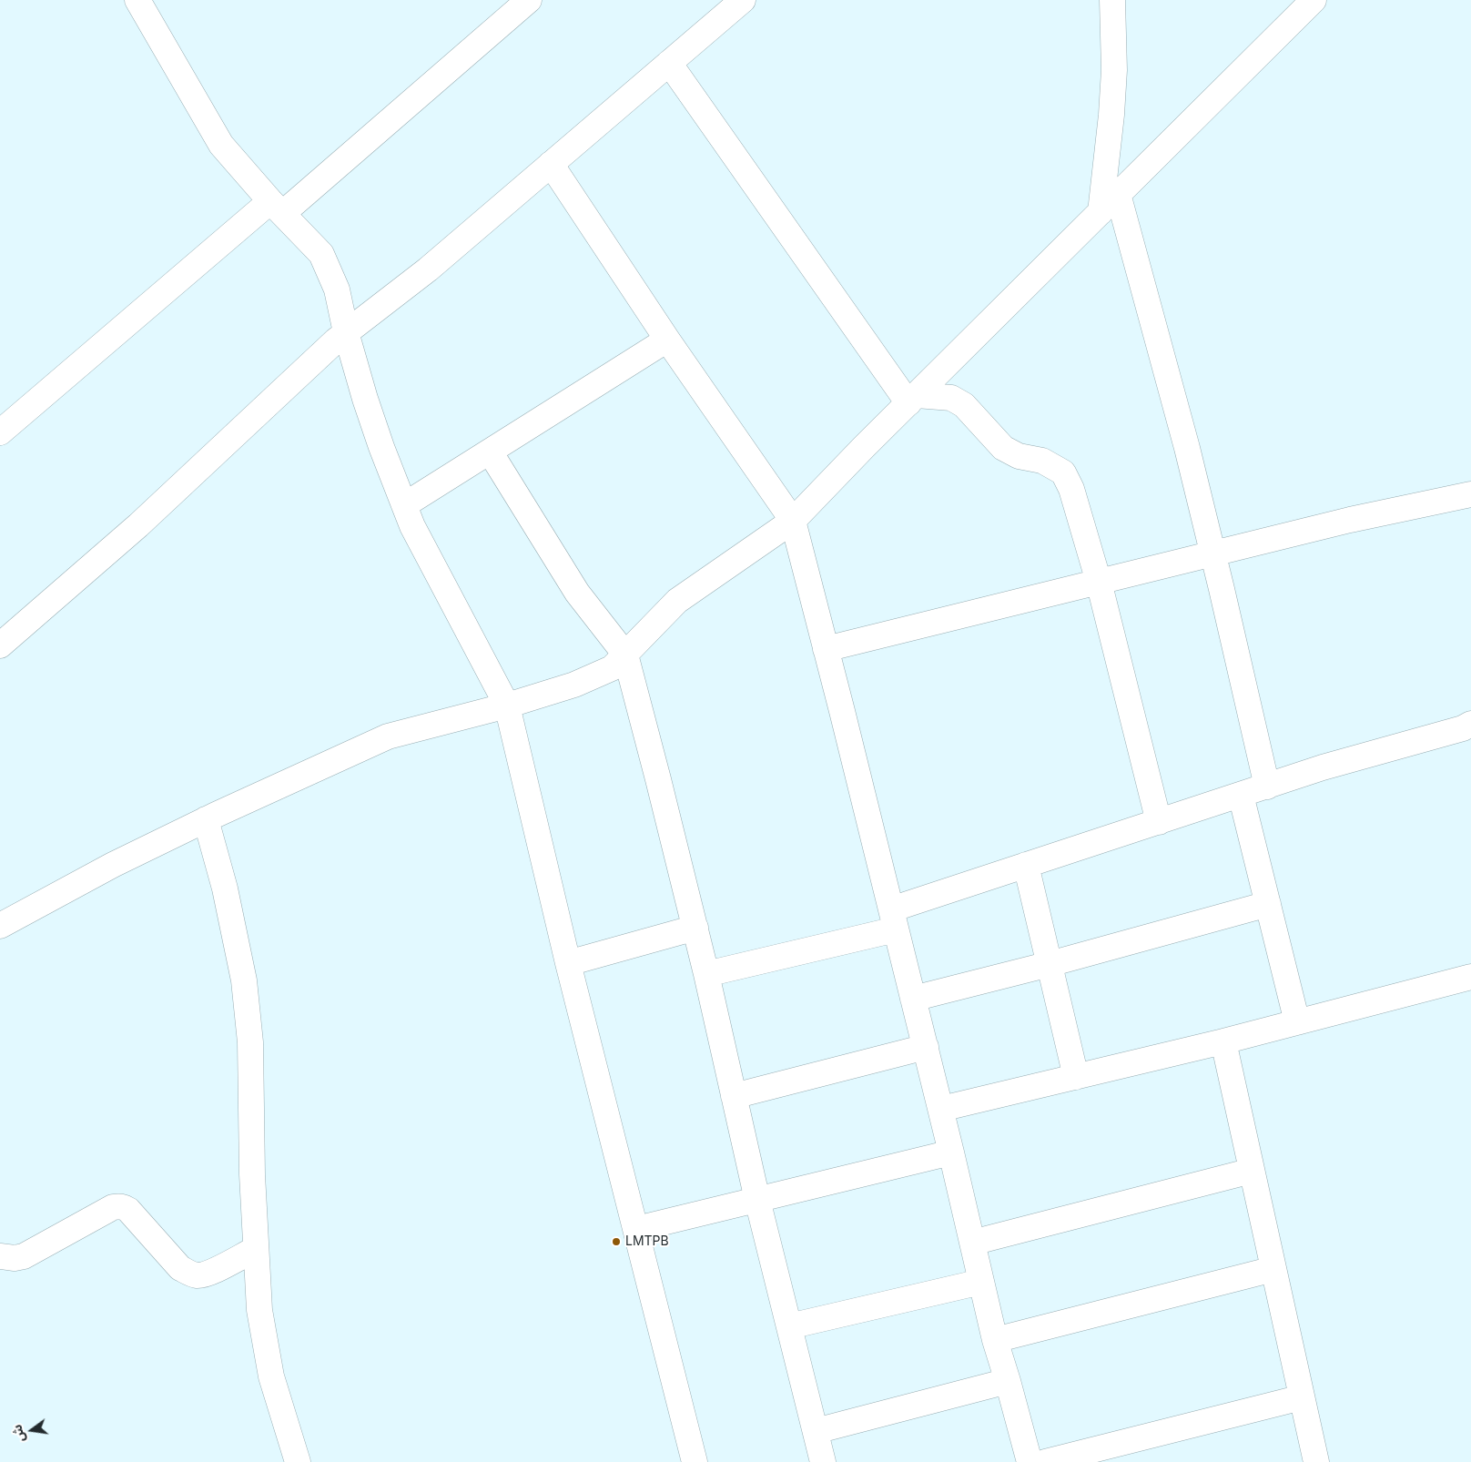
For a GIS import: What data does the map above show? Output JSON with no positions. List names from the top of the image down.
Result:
{
  "places": ["LMTPB"],
  "north": "left"
}
